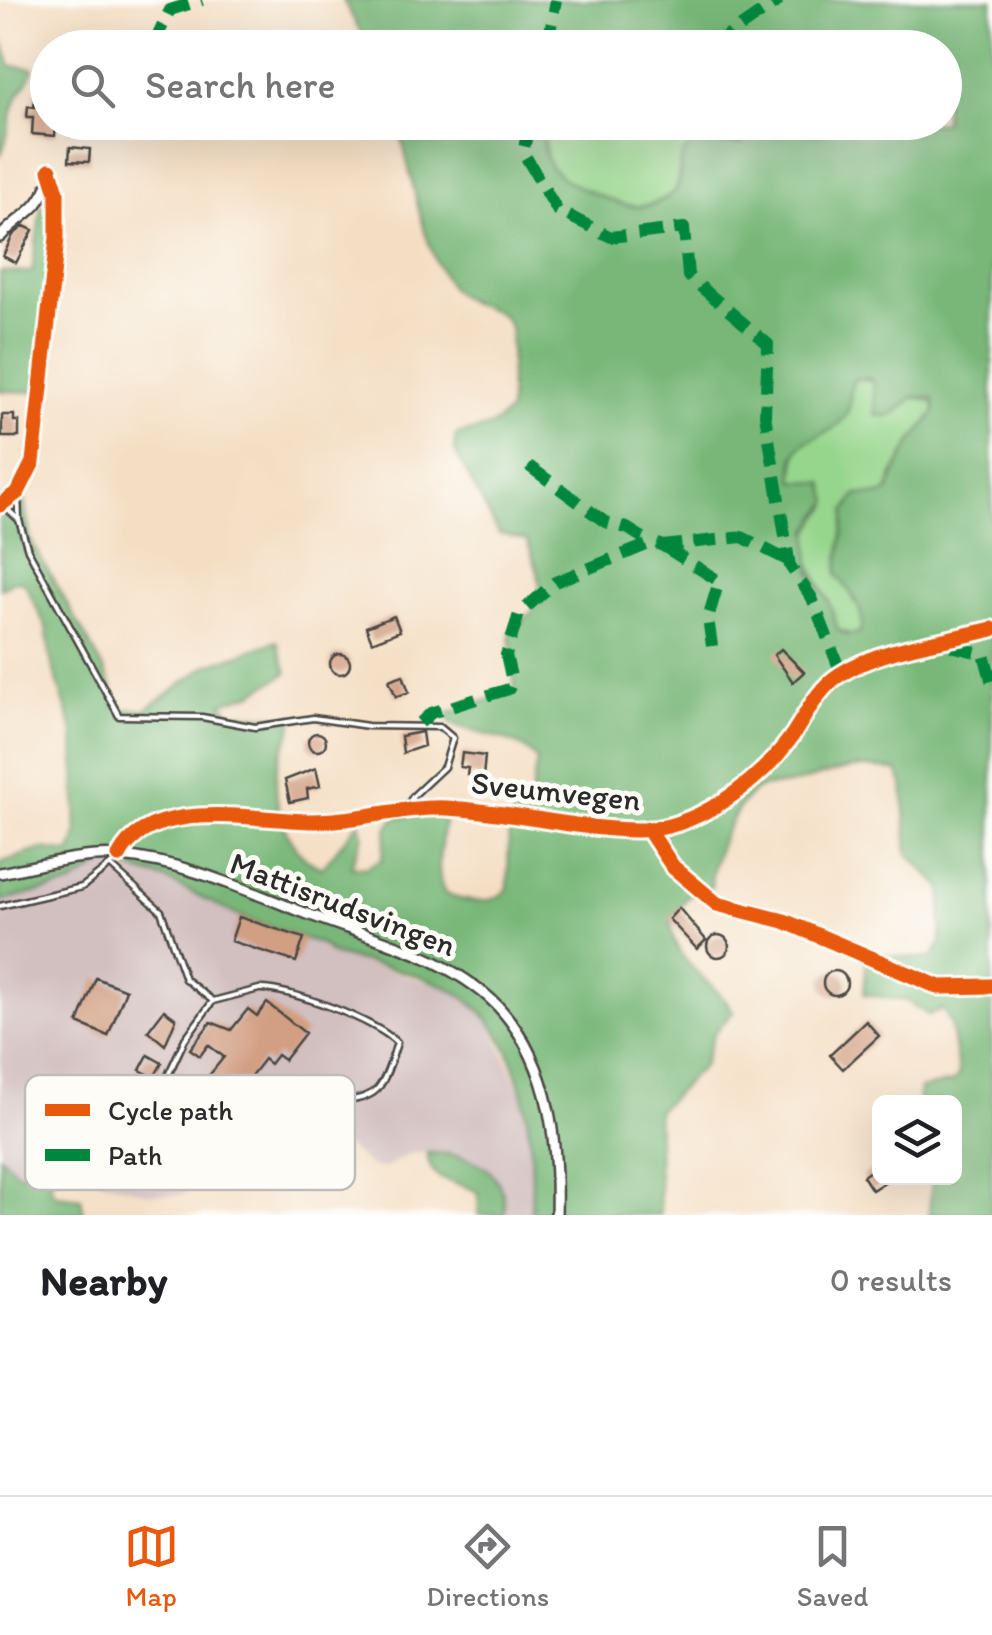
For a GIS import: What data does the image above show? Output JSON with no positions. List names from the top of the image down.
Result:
{
  "streets": {
    "street": ["Sveumvegen", "Mattisrudsvingen"]
  },
  "crossings": [
    ["Sveumvegen", "Mattisrudsvingen"]
  ],
  "legend": ["Cycle path", "Path"],
  "page": {
    "search": "Search here",
    "heading": ["Nearby", "0 results"],
    "nav": ["Map", "Directions", "Saved"]
  }
}
